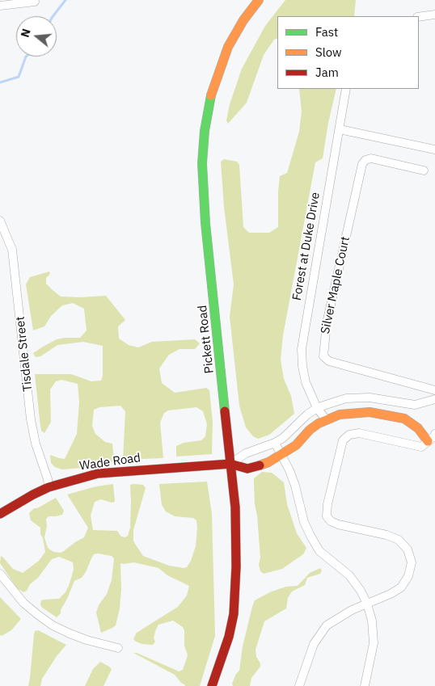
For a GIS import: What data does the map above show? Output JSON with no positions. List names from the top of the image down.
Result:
{
  "streets": {
    "street": [
      "Forest at Duke Drive",
      "Silver Maple Court",
      "Pickett Road",
      "Tisdale Street",
      "Wade Road"
    ]
  },
  "crossings": [
    ["Pickett Road", "Wade Road"],
    ["Tisdale Street", "Wade Road"]
  ],
  "legend": ["Fast", "Slow", "Jam"],
  "north": "left"
}
